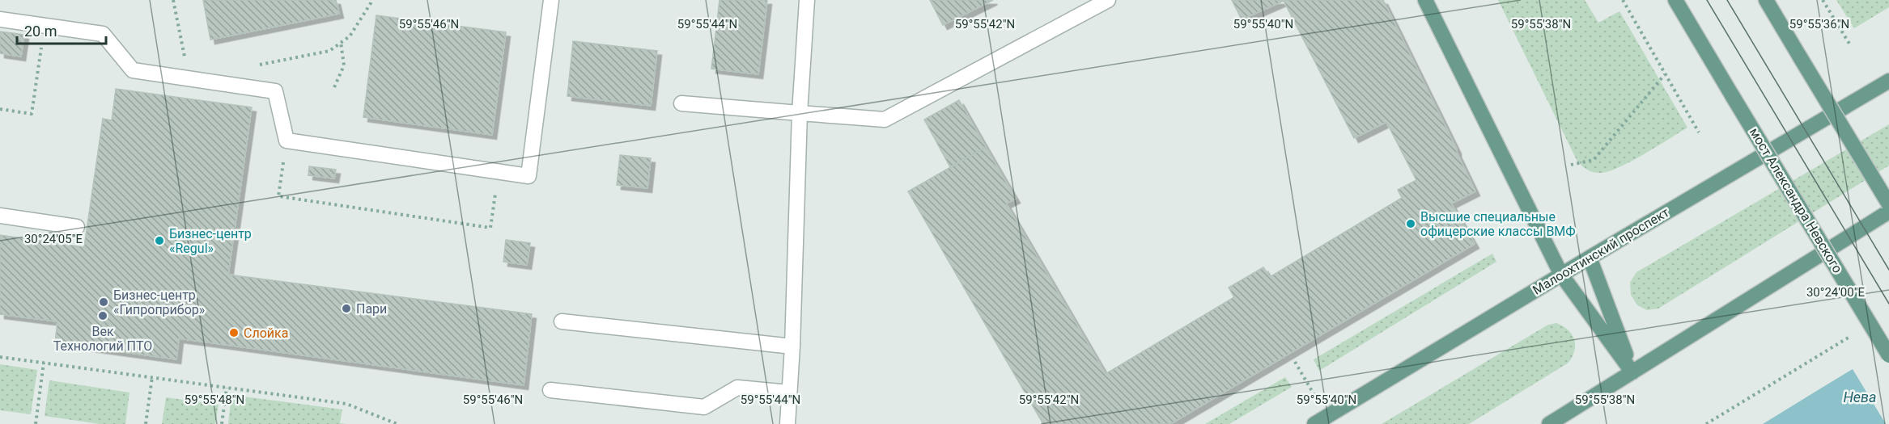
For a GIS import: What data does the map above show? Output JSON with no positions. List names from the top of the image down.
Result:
{
  "streets": {
    "main road": ["мост Александра Невского", "Малоохтинский проспект"]
  },
  "water": ["Нева"],
  "places": [
    "Высшие специальные офицерские классы ВМФ",
    "Бизнес-центр «Regul»",
    "Бизнес-центр «Гипроприбор»",
    "Пари",
    "Век Технологий ПТО",
    "Слойка"
  ],
  "scale_bar": "20 m",
  "coordinates": [
    "59°55'38\"N",
    "59°55'36\"N",
    "59°55'46\"N",
    "59°55'44\"N",
    "59°55'42\"N",
    "59°55'40\"N",
    "30°24'05\"E",
    "30°24'00\"E",
    "59°55'48\"N"
  ]
}
